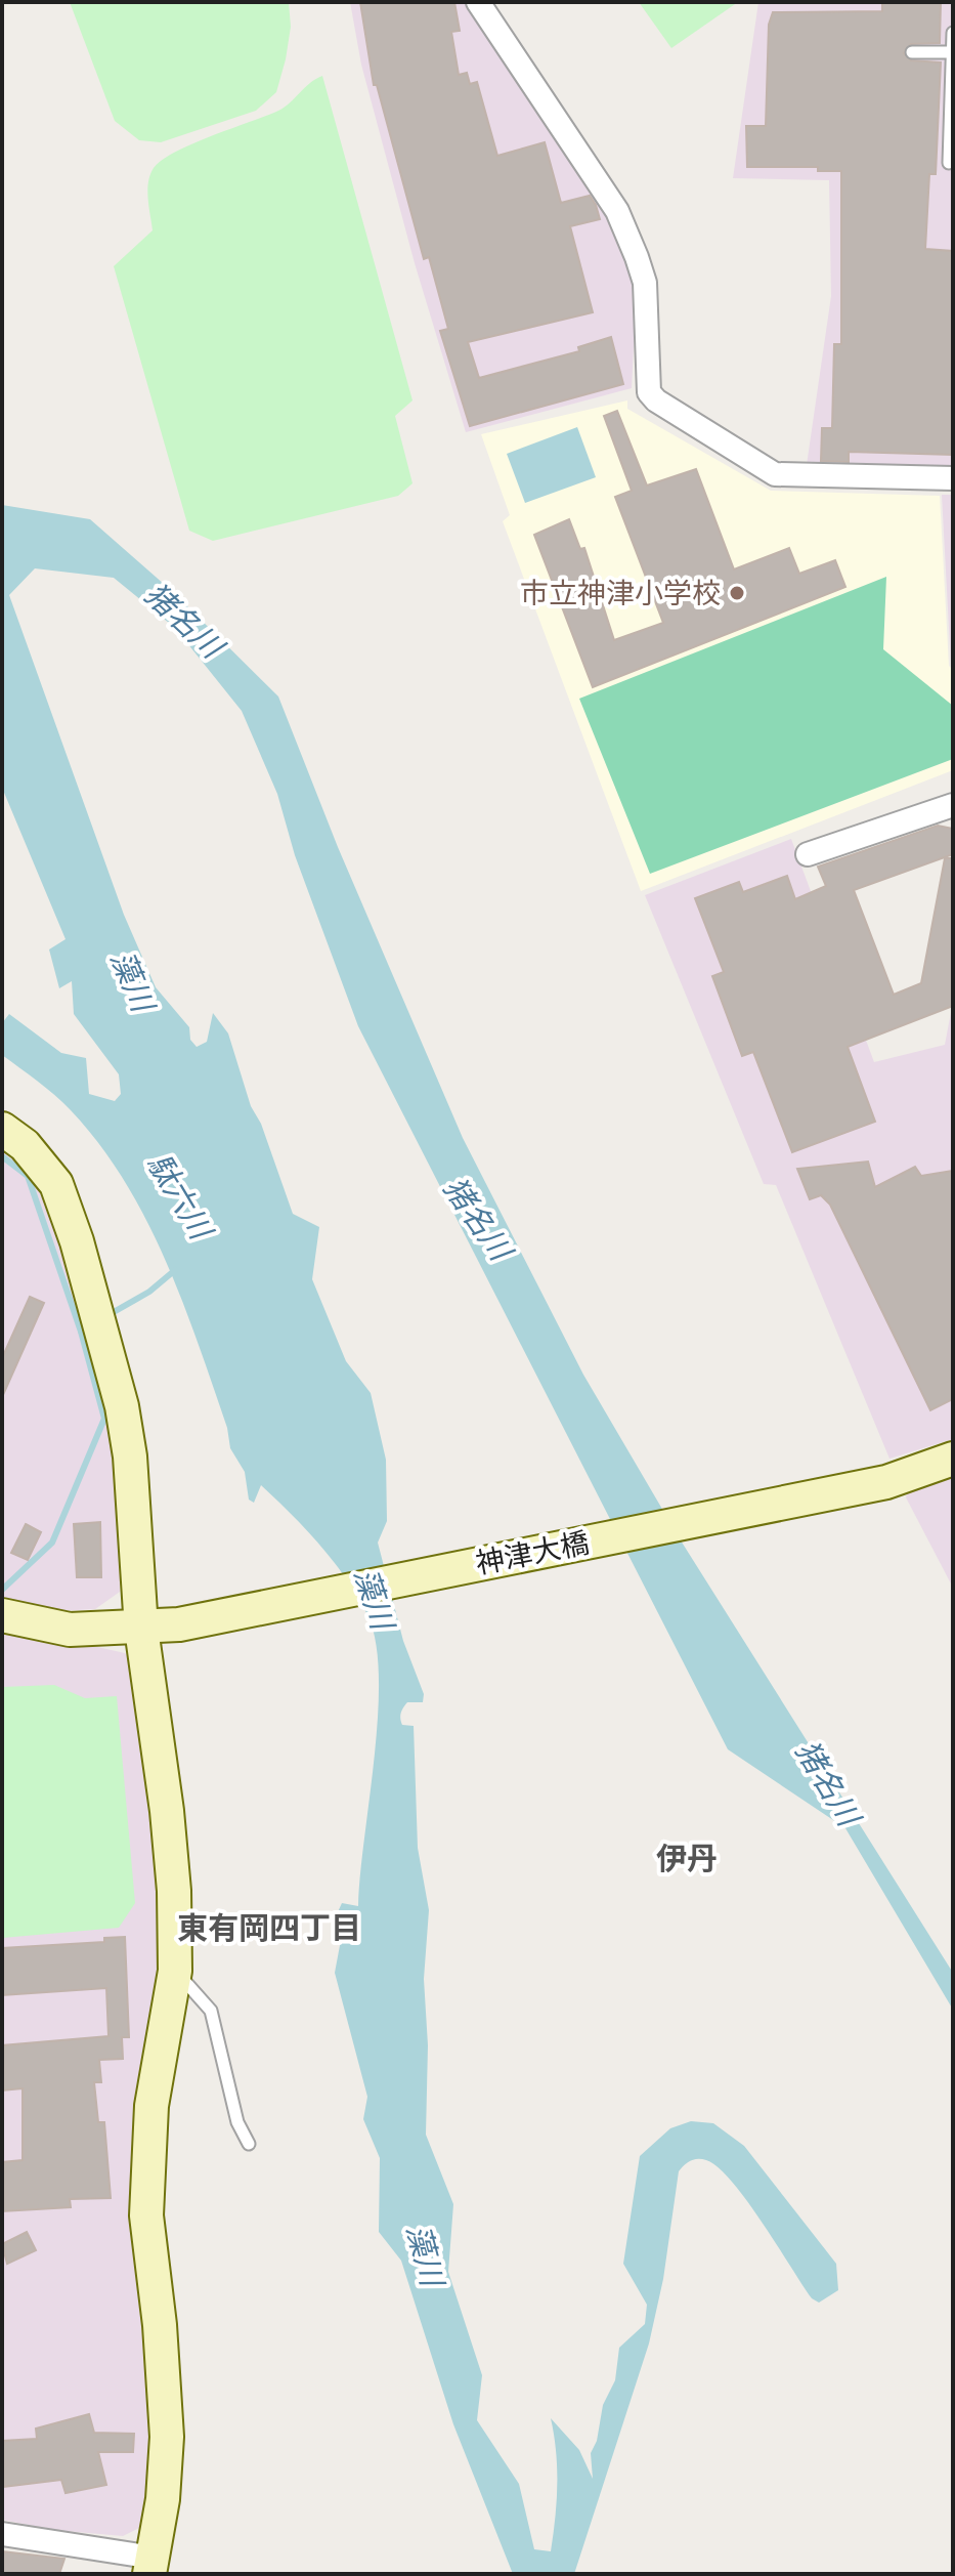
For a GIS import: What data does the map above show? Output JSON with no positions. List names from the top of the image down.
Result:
{
  "streets": {
    "street": ["神津大橋"]
  },
  "districts": ["伊丹", "東有岡四丁目"],
  "water": ["猪名川", "藻川", "駄六川"],
  "places": ["市立神津小学校"]
}
